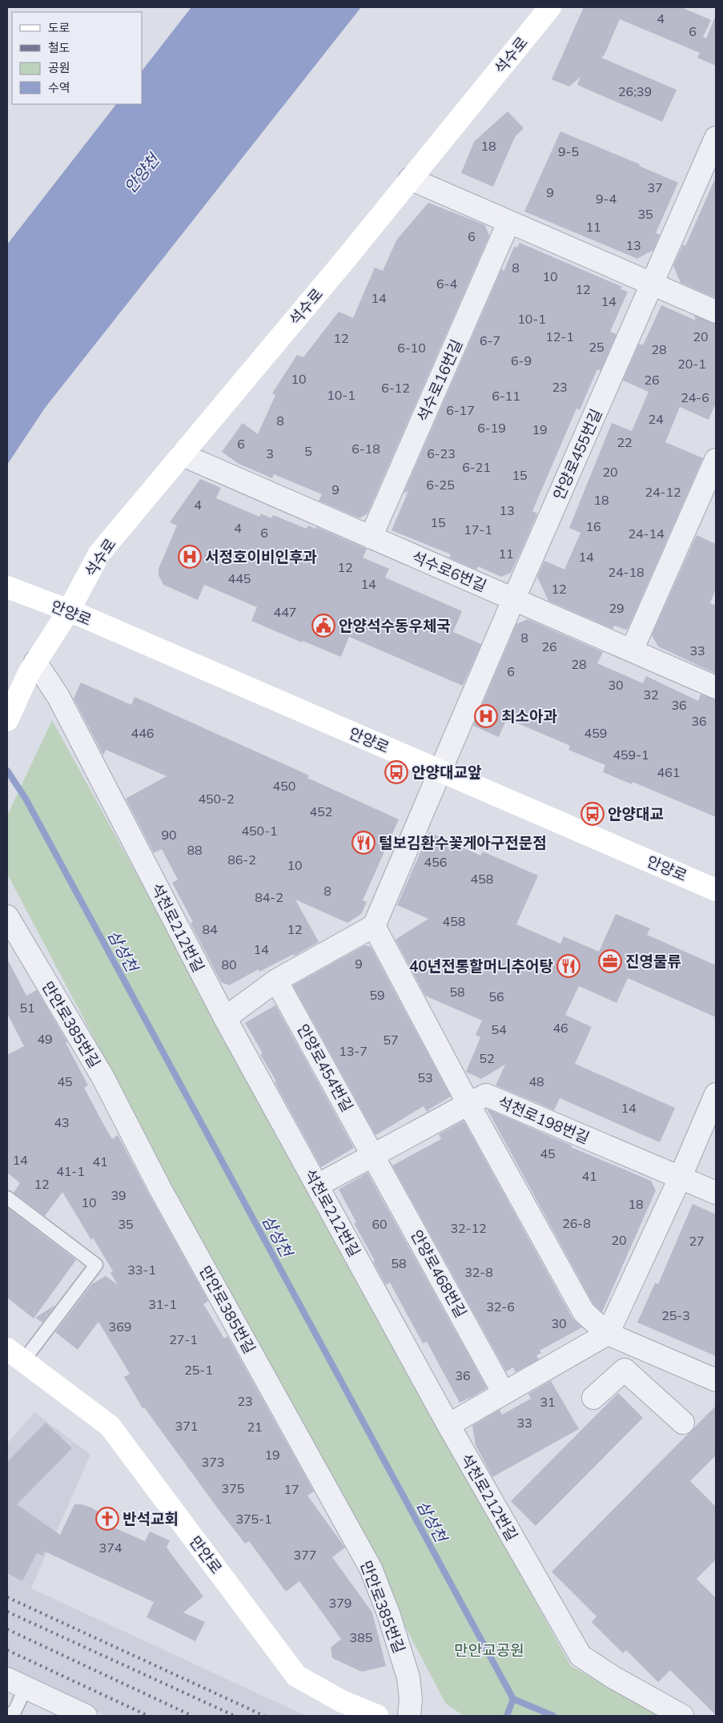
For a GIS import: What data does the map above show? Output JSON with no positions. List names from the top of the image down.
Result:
{
  "streets": {
    "street": [
      "석수로",
      "석수로16번길",
      "안양로455번길",
      "석수로6번길",
      "안양로",
      "석천로212번길",
      "만안로385번길",
      "안양로454번길",
      "석천로198번길",
      "안양로468번길",
      "만안로"
    ]
  },
  "crossings": [
    ["석수로", "석수로6번길"],
    ["석수로", "안양로"],
    ["석수로", "석천로212번길"],
    ["석수로16번길", "석수로6번길"],
    ["안양로455번길", "석수로6번길"],
    ["안양로455번길", "안양로"],
    ["석천로212번길", "석천로198번길"],
    ["안양로454번길", "석천로198번길"],
    ["안양로454번길", "안양로468번길"],
    ["석천로198번길", "안양로468번길"]
  ],
  "water": ["안양천", "삼성천"],
  "parks": ["만안교공원"],
  "places": {
    "hospital": ["서정호이비인후과", "최소아과"],
    "public building": ["안양석수동우체국"],
    "bus stop": ["안양대교앞", "안양대교"],
    "restaurant": ["털보김환수꽃게아구전문점", "40년전통할머니추어탕"],
    "office": ["진영물류"],
    "church": ["반석교회"]
  },
  "house_numbers": [
    "4",
    "6",
    "26;39",
    "18",
    "9-5",
    "37",
    "9",
    "9-4",
    "35",
    "11",
    "6",
    "13",
    "8",
    "10",
    "6-4",
    "12",
    "14",
    "14",
    "10-1",
    "12-1",
    "20",
    "12",
    "6-7",
    "25",
    "6-10",
    "28",
    "6-9",
    "20-1",
    "10",
    "26",
    "23",
    "6-12",
    "10-1",
    "6-11",
    "24-6",
    "6-17",
    "24",
    "8",
    "6-19",
    "19",
    "22",
    "6",
    "6-18",
    "5",
    "3",
    "6-23",
    "6-21",
    "20",
    "15",
    "6-25",
    "9",
    "24-12",
    "18",
    "4",
    "13",
    "15",
    "16",
    "4",
    "17-1",
    "6",
    "24-14",
    "11",
    "14",
    "12",
    "24-18",
    "445",
    "14",
    "12",
    "29",
    "447",
    "8",
    "26",
    "33",
    "28",
    "6",
    "30",
    "32",
    "36",
    "36",
    "446",
    "459",
    "459-1",
    "461",
    "450",
    "450-2",
    "452",
    "450-1",
    "90",
    "88",
    "86-2",
    "456",
    "10",
    "458",
    "8",
    "84-2",
    "458",
    "84",
    "12",
    "14",
    "9",
    "80",
    "58",
    "59",
    "56",
    "51",
    "46",
    "54",
    "49",
    "57",
    "13-7",
    "52",
    "53",
    "45",
    "48",
    "14",
    "43",
    "45",
    "14",
    "41",
    "41-1",
    "41",
    "12",
    "39",
    "10",
    "18",
    "26-8",
    "35",
    "60",
    "32-12",
    "20",
    "27",
    "58",
    "33-1",
    "32-8",
    "31-1",
    "32-6",
    "25-3",
    "30",
    "369",
    "27-1",
    "25-1",
    "36",
    "23",
    "31",
    "33",
    "371",
    "21",
    "19",
    "373",
    "375",
    "17",
    "375-1",
    "374",
    "377",
    "379",
    "385"
  ],
  "legend": [
    "도로",
    "철도",
    "공원",
    "수역"
  ]
}
